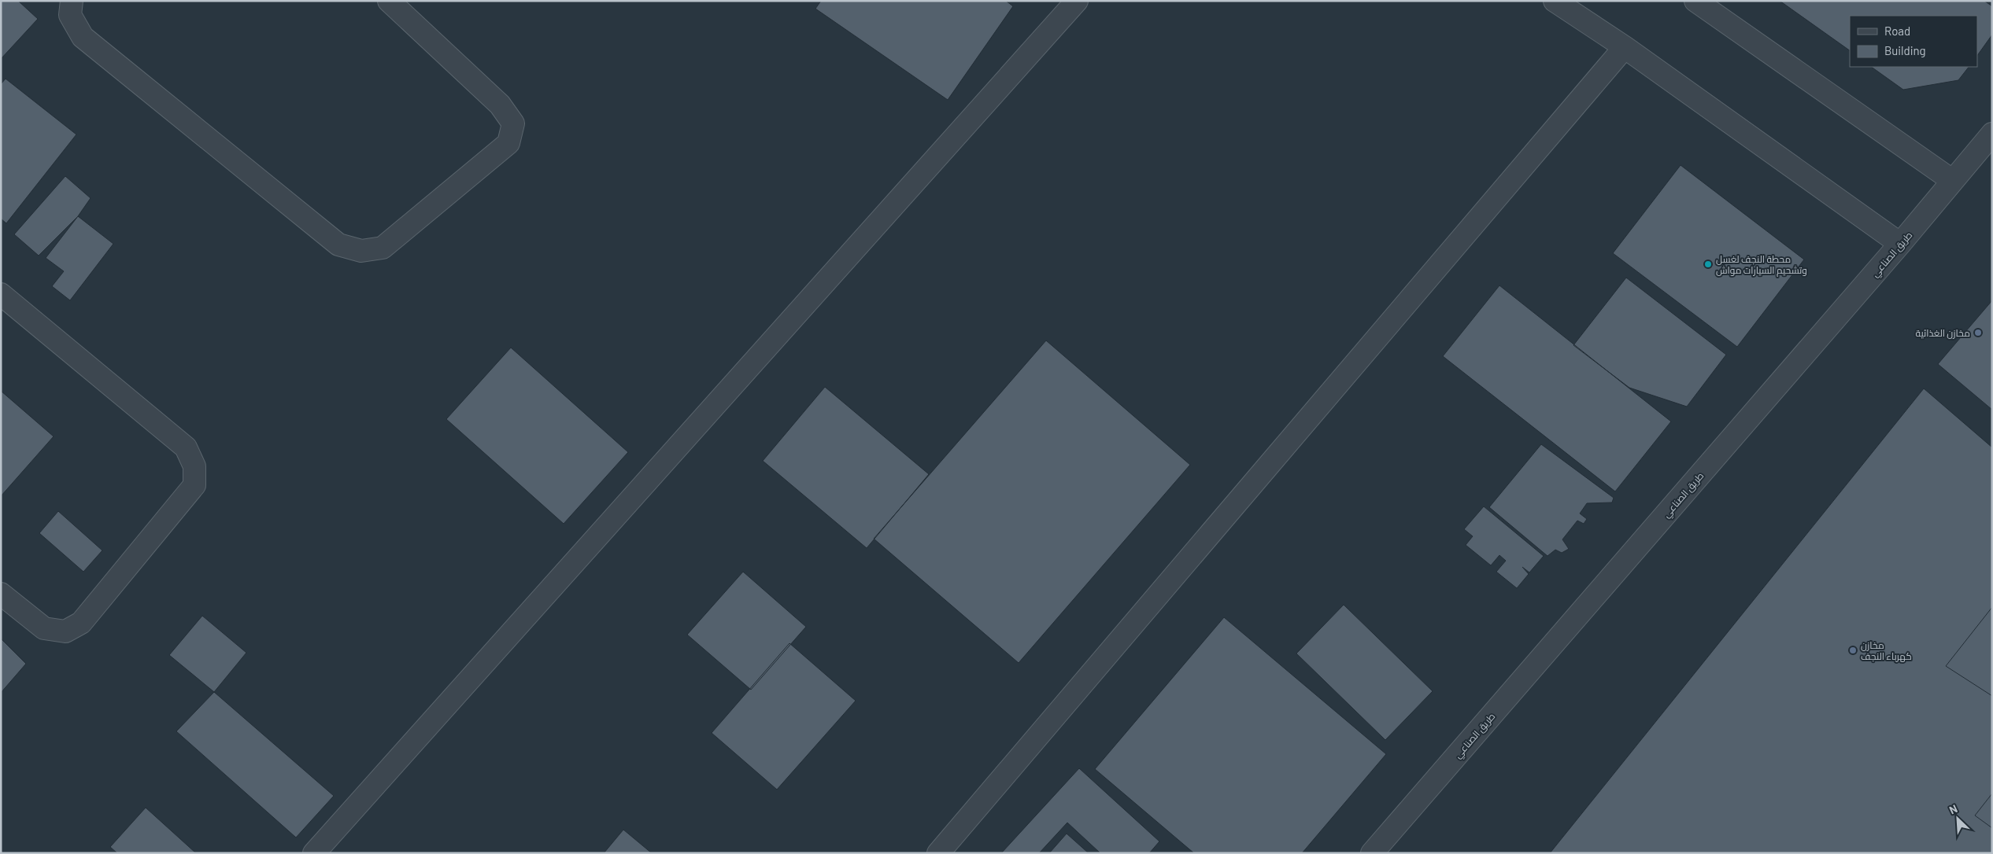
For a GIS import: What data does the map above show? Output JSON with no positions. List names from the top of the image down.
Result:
{
  "streets": {
    "street": ["طريق الصناعي"]
  },
  "places": ["محطة النجف لغسل وتشحيم السيارات مواش", "مخازن الغذائية", "مخازن كهرباء النجف"],
  "legend": ["Road", "Building"],
  "north": "top left"
}
